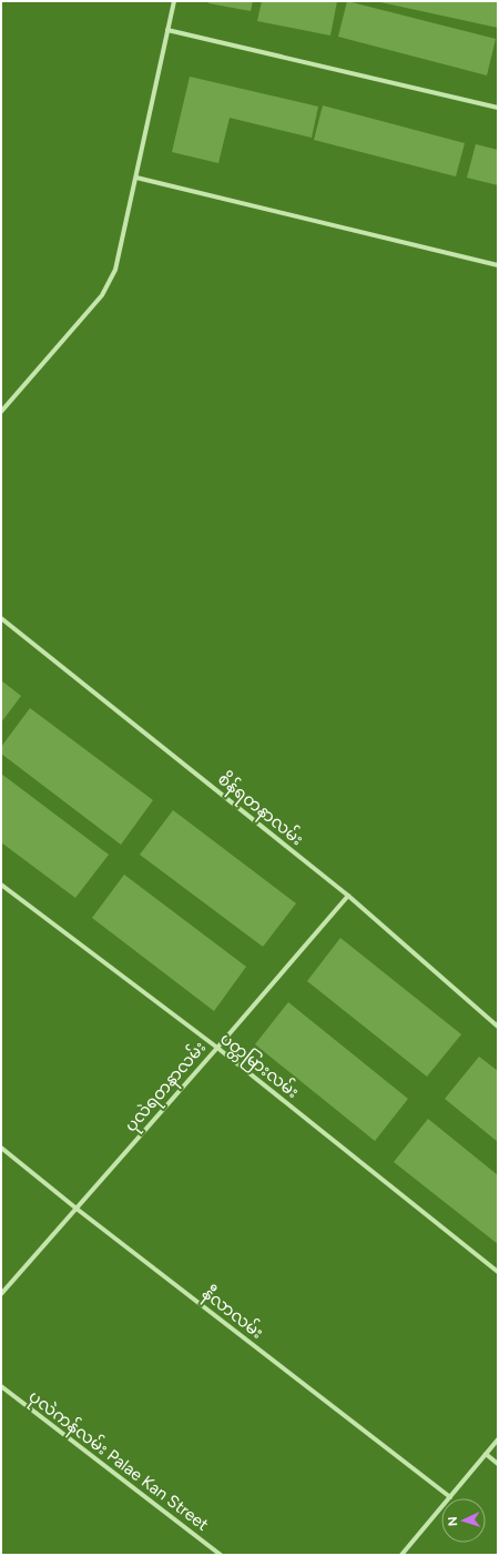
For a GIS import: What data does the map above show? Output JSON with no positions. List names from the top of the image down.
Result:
{
  "streets": {
    "street": [
      "စိန်ရတနာလမ်း",
      "ပတ္တမြားလမ်း",
      "ပုလဲရတနာလမ်း",
      "နီလာလမ်း",
      "ပုလဲကန်လမ်း Palae Kan Street"
    ]
  },
  "crossings": [
    ["စိန်ရတနာလမ်း", "ပုလဲရတနာလမ်း"],
    ["ပတ္တမြားလမ်း", "ပုလဲရတနာလမ်း"],
    ["ပုလဲရတနာလမ်း", "နီလာလမ်း"]
  ],
  "north": "left"
}
